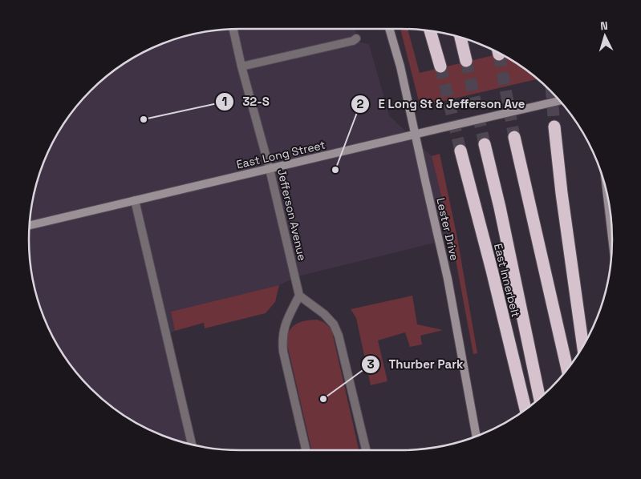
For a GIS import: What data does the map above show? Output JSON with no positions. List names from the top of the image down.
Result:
{
  "streets": {
    "highway": ["East Innerbelt"],
    "main road": ["East Long Street", "Lester Drive"],
    "street": ["Jefferson Avenue"]
  },
  "crossings": [
    ["East Long Street", "Jefferson Avenue"],
    ["East Long Street", "Lester Drive"]
  ],
  "places": ["32-S", "E Long St & Jefferson Ave", "Thurber Park"],
  "north": "top"
}
